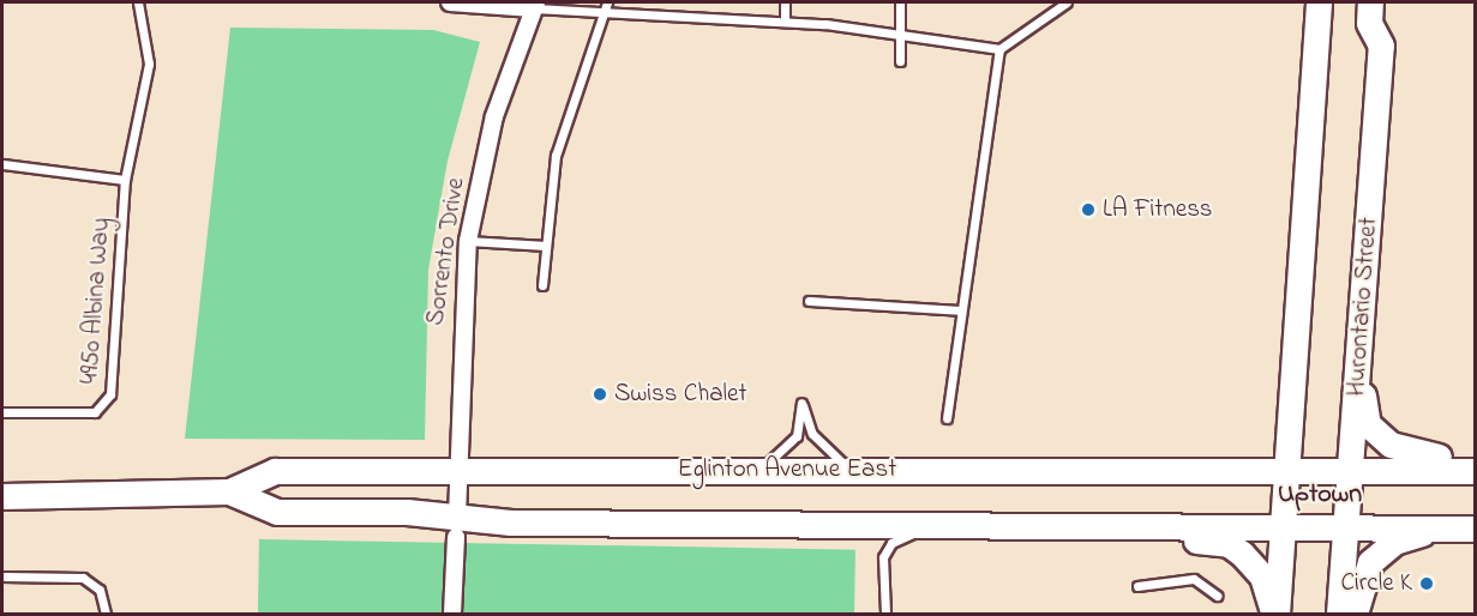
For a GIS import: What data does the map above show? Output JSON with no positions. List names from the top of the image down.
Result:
{
  "streets": {
    "main road": ["Hurontario Street", "Eglinton Avenue East"],
    "street": ["Sorrento Drive"],
    "lane": ["4950 Albina Way"]
  },
  "crossings": [
    ["Sorrento Drive", "Eglinton Avenue East"],
    ["Hurontario Street", "Eglinton Avenue East"]
  ],
  "districts": ["Uptown"],
  "places": ["LA Fitness", "Swiss Chalet", "Circle K"]
}
